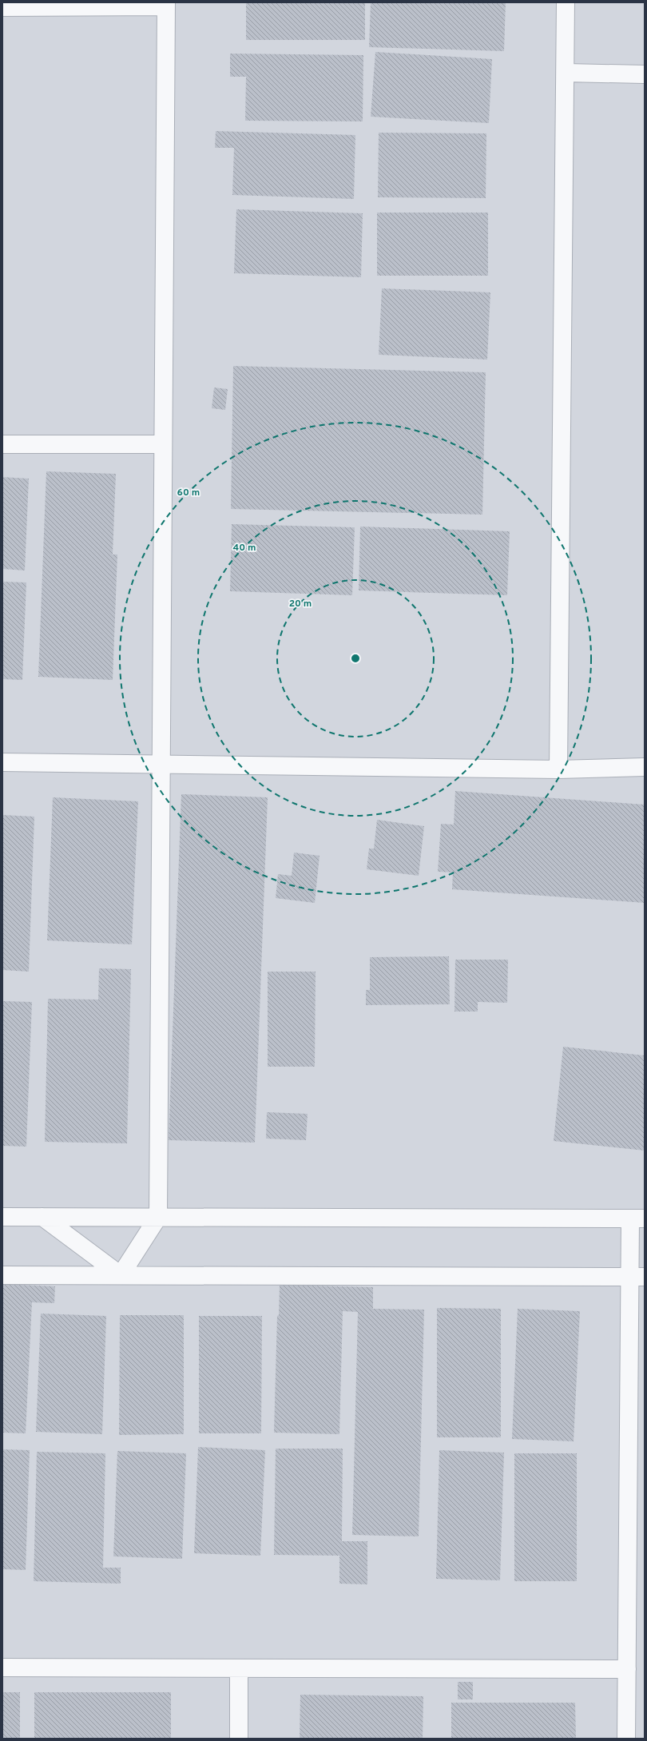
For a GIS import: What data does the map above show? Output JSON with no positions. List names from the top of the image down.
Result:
{
  "rings": ["60 m", "40 m", "20 m"]
}
